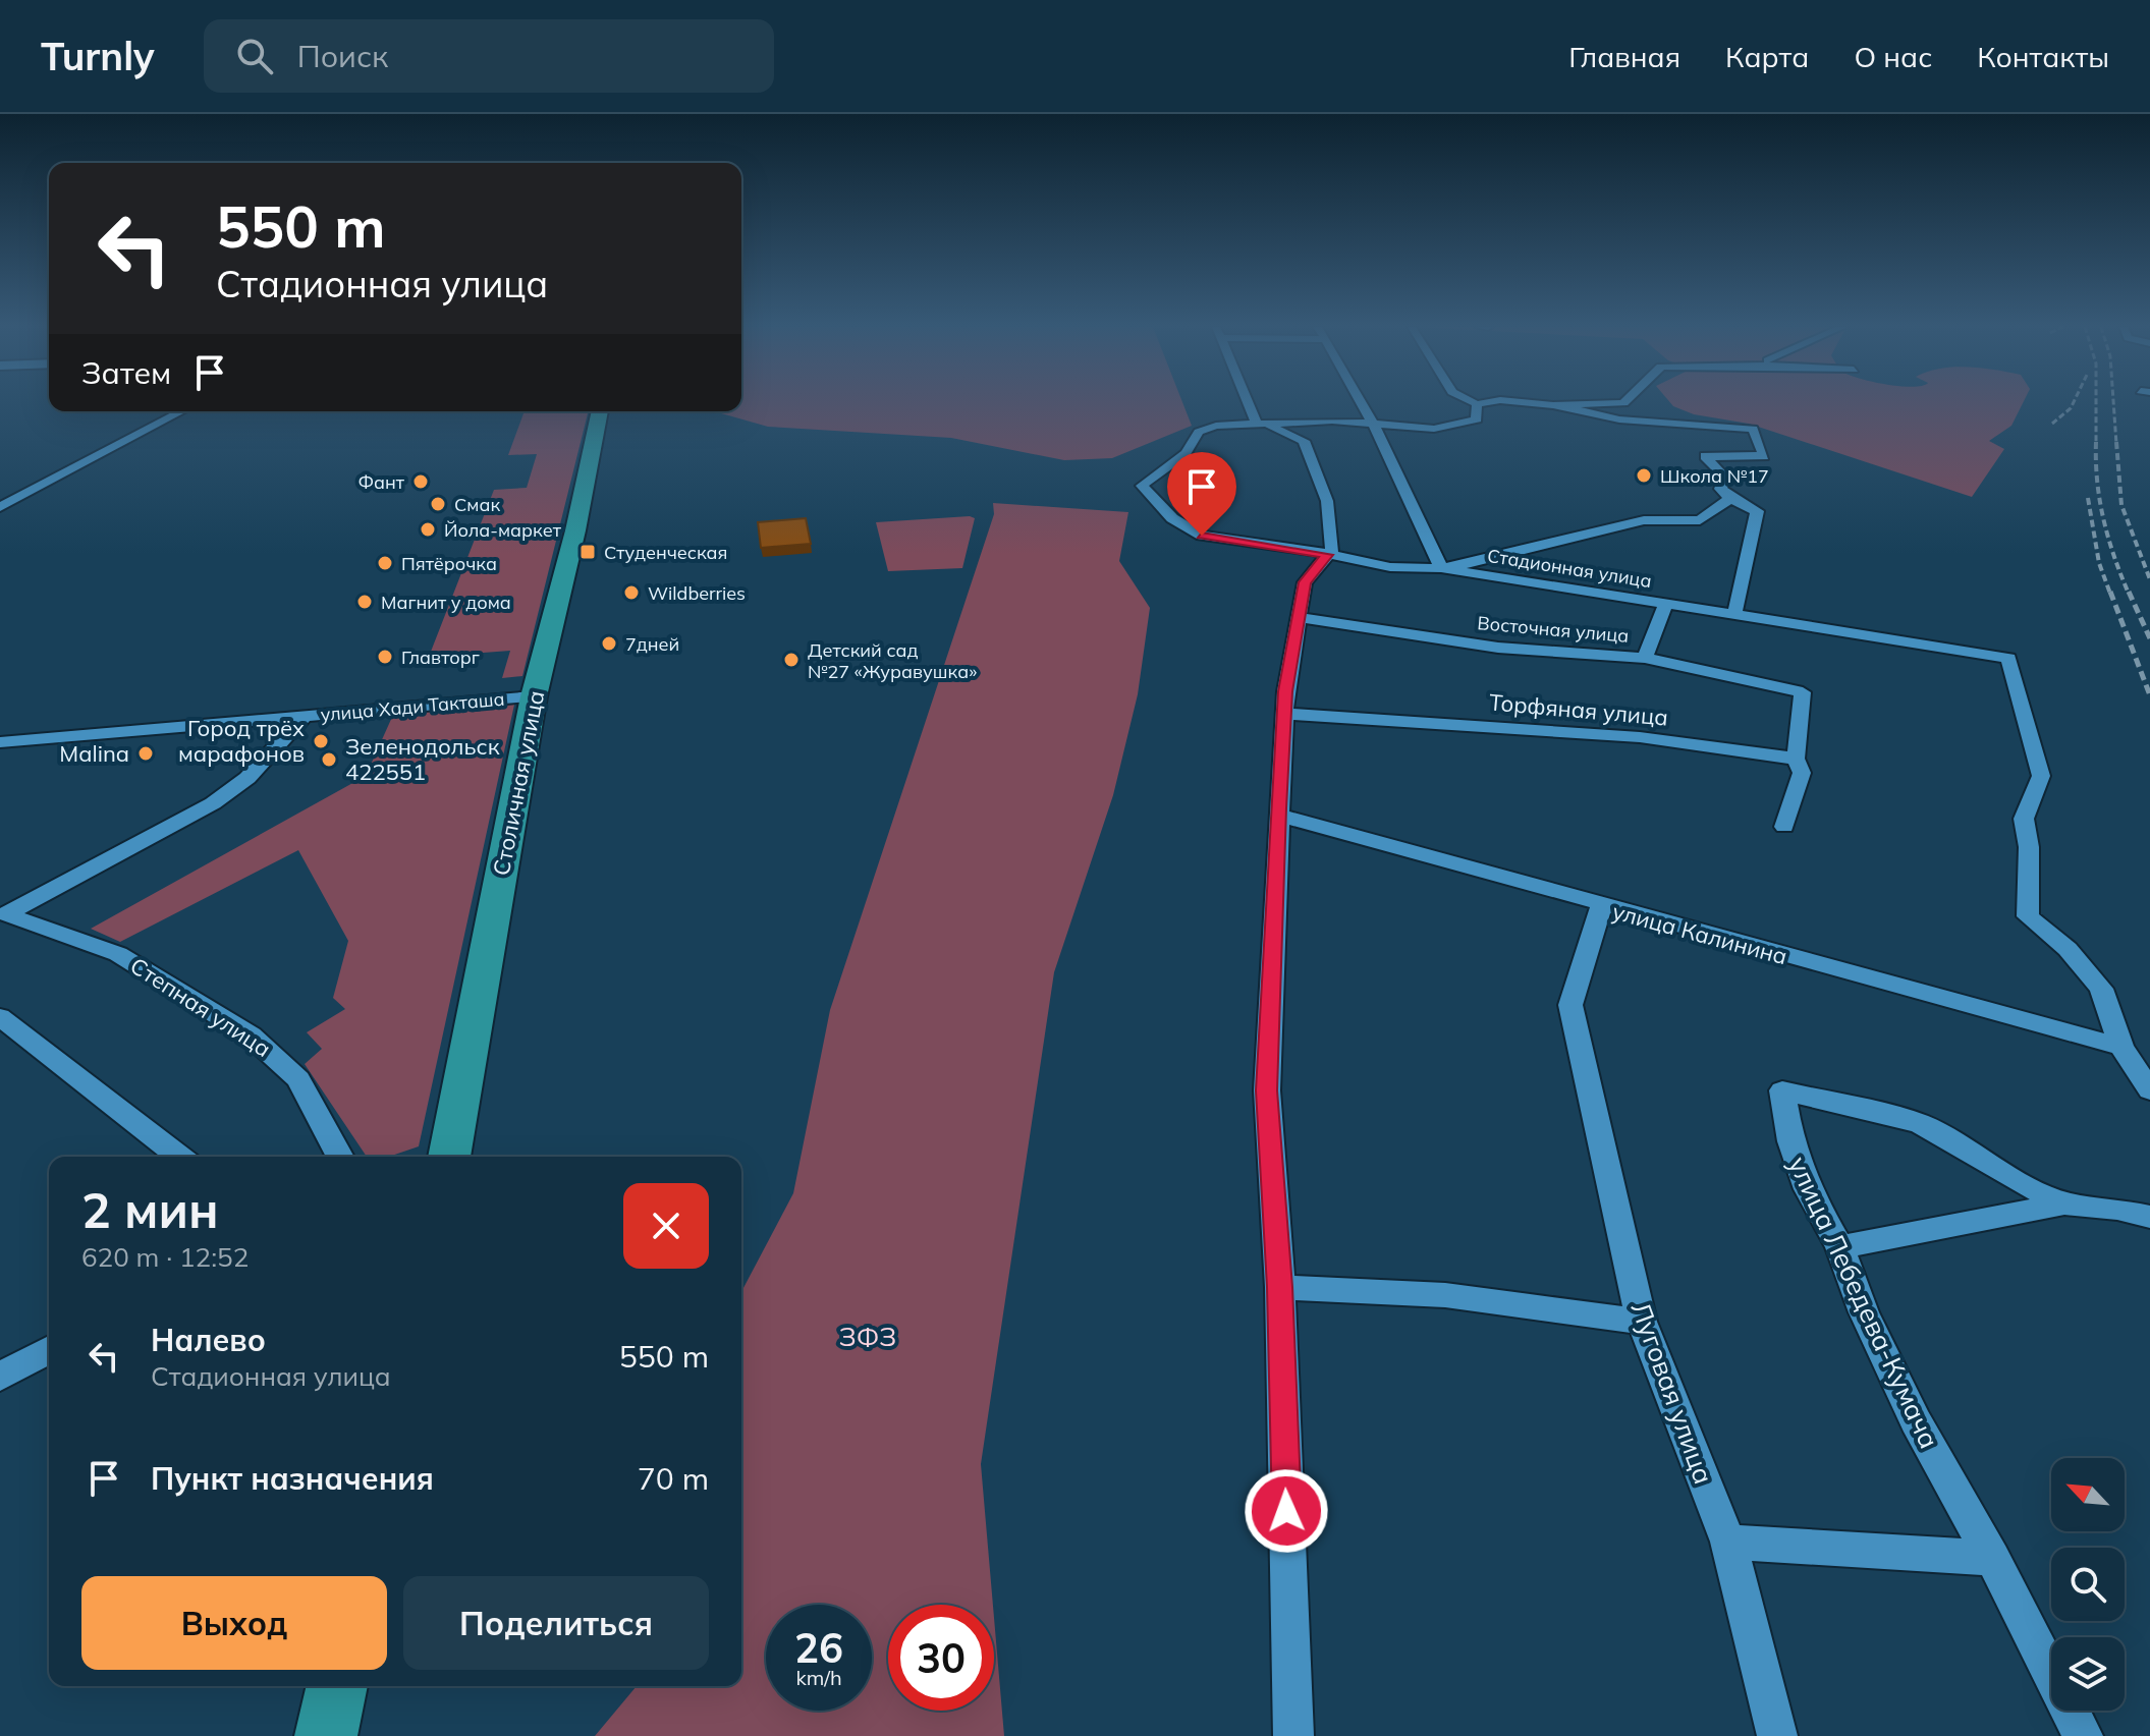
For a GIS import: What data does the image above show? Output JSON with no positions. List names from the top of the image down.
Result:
{
  "streets": {
    "main road": ["Столичная улица"],
    "street": [
      "Стадионная улица",
      "Восточная улица",
      "улица Хади Такташа",
      "Торфяная улица",
      "улица Калинина",
      "Степная улица",
      "улица Лебедева-Кумача",
      "Луговая улица"
    ]
  },
  "crossings": [
    ["Стадионная улица", "улица Калинина"],
    ["Восточная улица", "Торфяная улица"],
    ["улица Хади Такташа", "Столичная улица"],
    ["улица Хади Такташа", "Степная улица"],
    ["улица Калинина", "Луговая улица"]
  ],
  "parks": ["ЗФЗ"],
  "places": {
    "other": [
      "Школа №17",
      "Фант",
      "Смак",
      "Йола-маркет",
      "Пятёрочка",
      "Wildberries",
      "Магнит у дома",
      "7дней",
      "Главторг",
      "Детский сад №27 «Журавушка»",
      "Город трёх марафонов",
      "Malina",
      "Зеленодольск 422551"
    ],
    "transit": ["Студенческая"]
  },
  "north": "top left",
  "page": {
    "header": "Turnly",
    "search": "Поиск",
    "nav": [
      "Главная",
      "Карта",
      "О нас",
      "Контакты"
    ],
    "turn": ["550 m", "Стадионная улица"],
    "then": "Затем",
    "heading": ["2 мин", "620 m · 12:52"],
    "list": [
      {
        "name": "Налево",
        "note": "Стадионная улица",
        "value": "550 m"
      },
      {
        "name": "Пункт назначения",
        "value": "70 m"
      }
    ],
    "buttons": ["Выход", "Поделиться"],
    "speed": "26 km/h",
    "limit": "30"
  }
}
